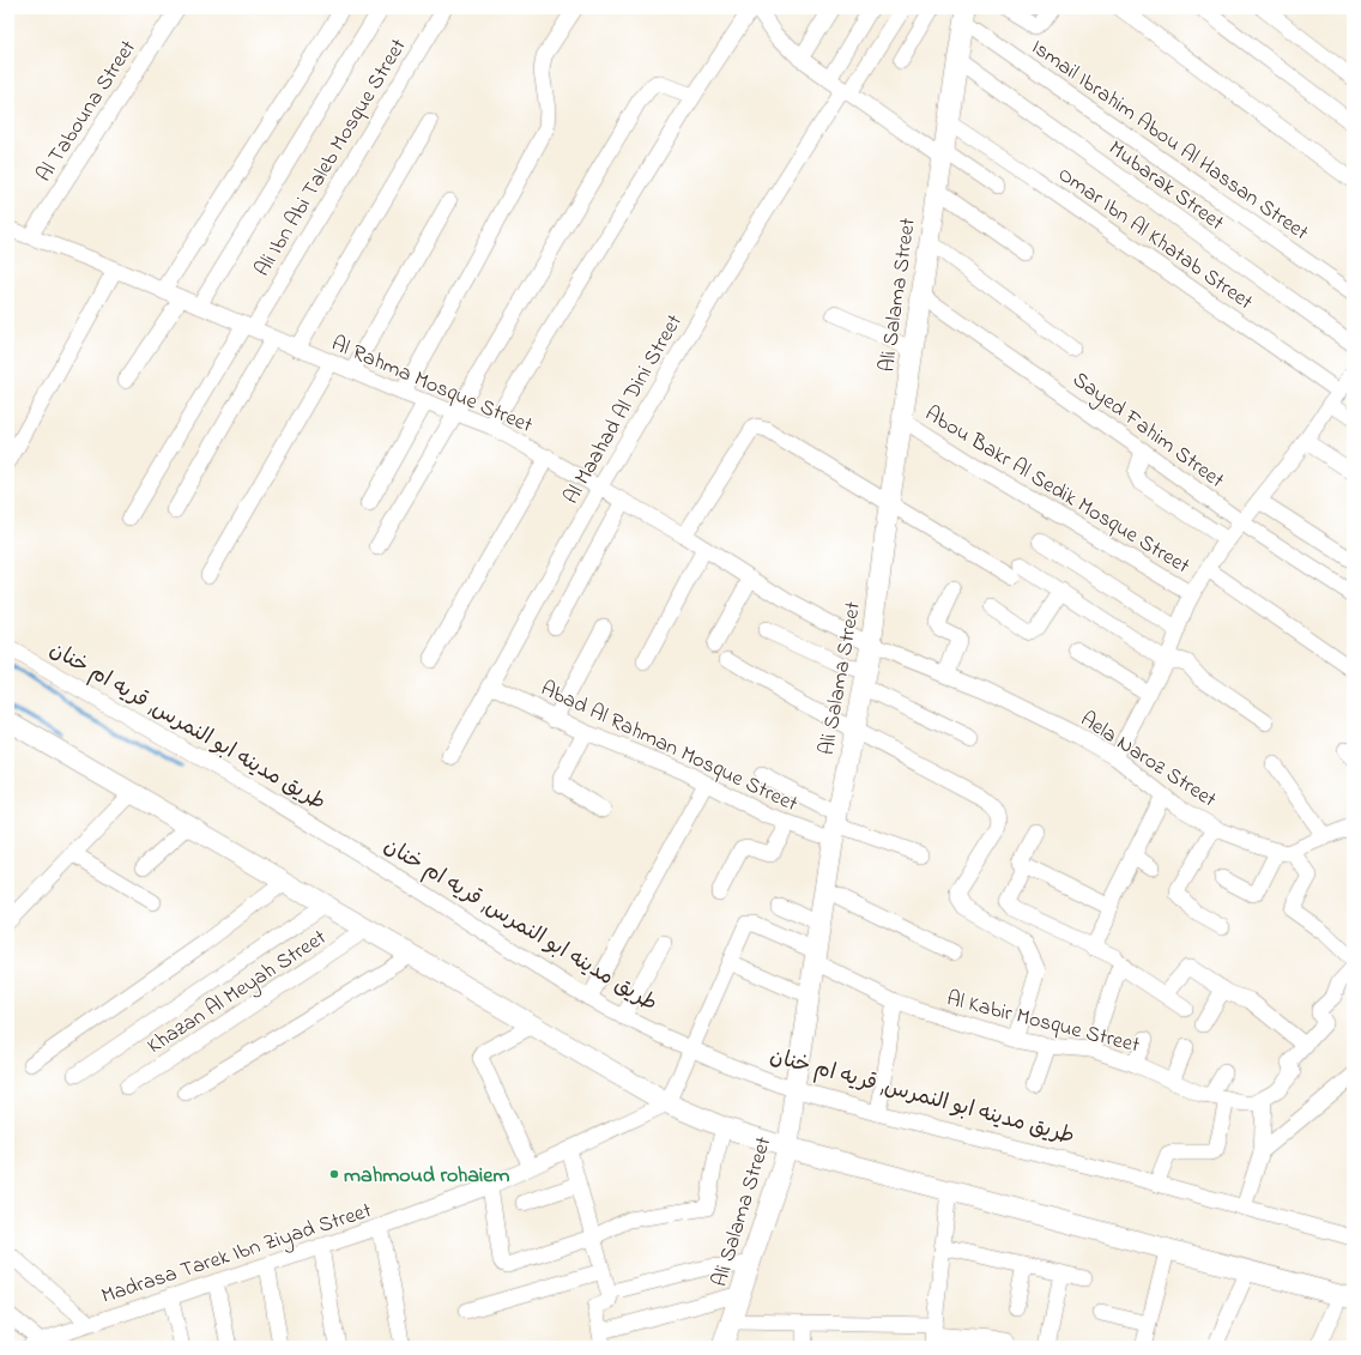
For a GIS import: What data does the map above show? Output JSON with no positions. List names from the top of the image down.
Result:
{
  "streets": {
    "street": [
      "Al Tabouna Street",
      "Ismail Ibrahim Abou Al Hassan Street",
      "Ali Ibn Abi Taleb Mosque Street",
      "Mubarak Street",
      "Omar Ibn Al Khatab Street",
      "Ali Salama Street",
      "Al Rahma Mosque Street",
      "Al Maahad Al Dini Street",
      "Sayed Fahim Street",
      "Abou Bakr Al Sedik Mosque Street",
      "طريق مدينه ابو النمرس, قريه ام خنان",
      "Abad Al Rahman Mosque Street",
      "Aela Naroz Street",
      "Khazan Al Meyah Street",
      "Al Kabir Mosque Street",
      "Madrasa Tarek Ibn Ziyad Street"
    ]
  },
  "crossings": [
    ["Al Tabouna Street", "Al Rahma Mosque Street"],
    ["Ismail Ibrahim Abou Al Hassan Street", "Ali Salama Street"],
    ["Ali Ibn Abi Taleb Mosque Street", "Al Rahma Mosque Street"],
    ["Mubarak Street", "Ali Salama Street"],
    ["Omar Ibn Al Khatab Street", "Ali Salama Street"],
    ["Ali Salama Street", "Al Rahma Mosque Street"],
    ["Ali Salama Street", "Sayed Fahim Street"],
    ["Ali Salama Street", "Abou Bakr Al Sedik Mosque Street"],
    ["Ali Salama Street", "طريق مدينه ابو النمرس, قريه ام خنان"],
    ["Ali Salama Street", "Abad Al Rahman Mosque Street"],
    ["Ali Salama Street", "Aela Naroz Street"],
    ["Ali Salama Street", "Al Kabir Mosque Street"],
    ["Al Rahma Mosque Street", "Al Maahad Al Dini Street"],
    ["Al Rahma Mosque Street", "Aela Naroz Street"],
    ["Al Maahad Al Dini Street", "Abad Al Rahman Mosque Street"]
  ],
  "places": ["mahmoud rohaiem"]
}
